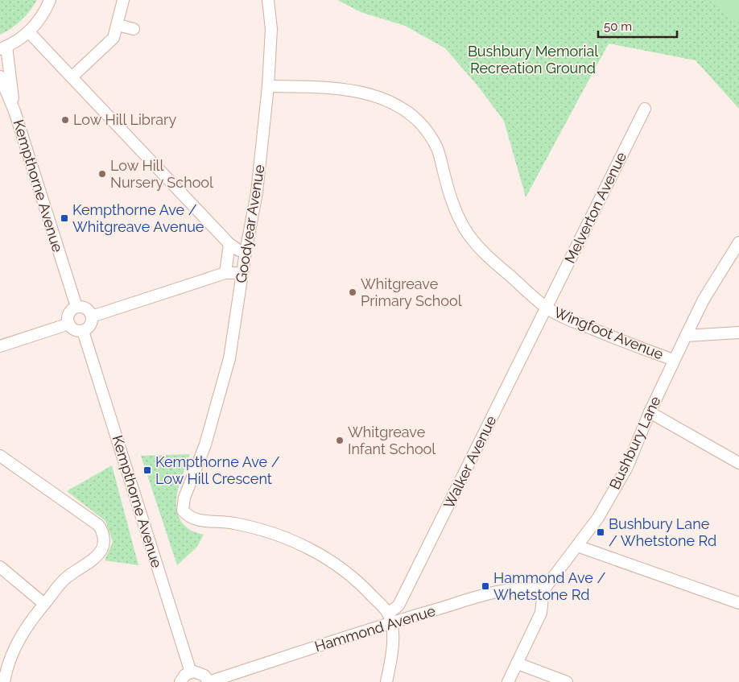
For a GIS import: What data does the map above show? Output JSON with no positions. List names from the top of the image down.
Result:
{
  "streets": {
    "street": [
      "Kempthorne Avenue",
      "Melverton Avenue",
      "Goodyear Avenue",
      "Wingfoot Avenue",
      "Bushbury Lane",
      "Walker Avenue",
      "Hammond Avenue"
    ]
  },
  "crossings": [
    ["Melverton Avenue", "Wingfoot Avenue"],
    ["Melverton Avenue", "Walker Avenue"],
    ["Goodyear Avenue", "Wingfoot Avenue"],
    ["Goodyear Avenue", "Walker Avenue"],
    ["Goodyear Avenue", "Hammond Avenue"],
    ["Wingfoot Avenue", "Bushbury Lane"],
    ["Wingfoot Avenue", "Walker Avenue"],
    ["Bushbury Lane", "Hammond Avenue"],
    ["Walker Avenue", "Hammond Avenue"]
  ],
  "parks": ["Bushbury Memorial Recreation Ground"],
  "places": {
    "other": [
      "Low Hill Library",
      "Low Hill Nursery School",
      "Whitgreave Primary School",
      "Whitgreave Infant School"
    ],
    "transit": [
      "Kempthorne Ave / Whitgreave Avenue",
      "Kempthorne Ave / Low Hill Crescent",
      "Bushbury Lane / Whetstone Rd",
      "Hammond Ave / Whetstone Rd"
    ]
  },
  "scale_bar": "50 m"
}
